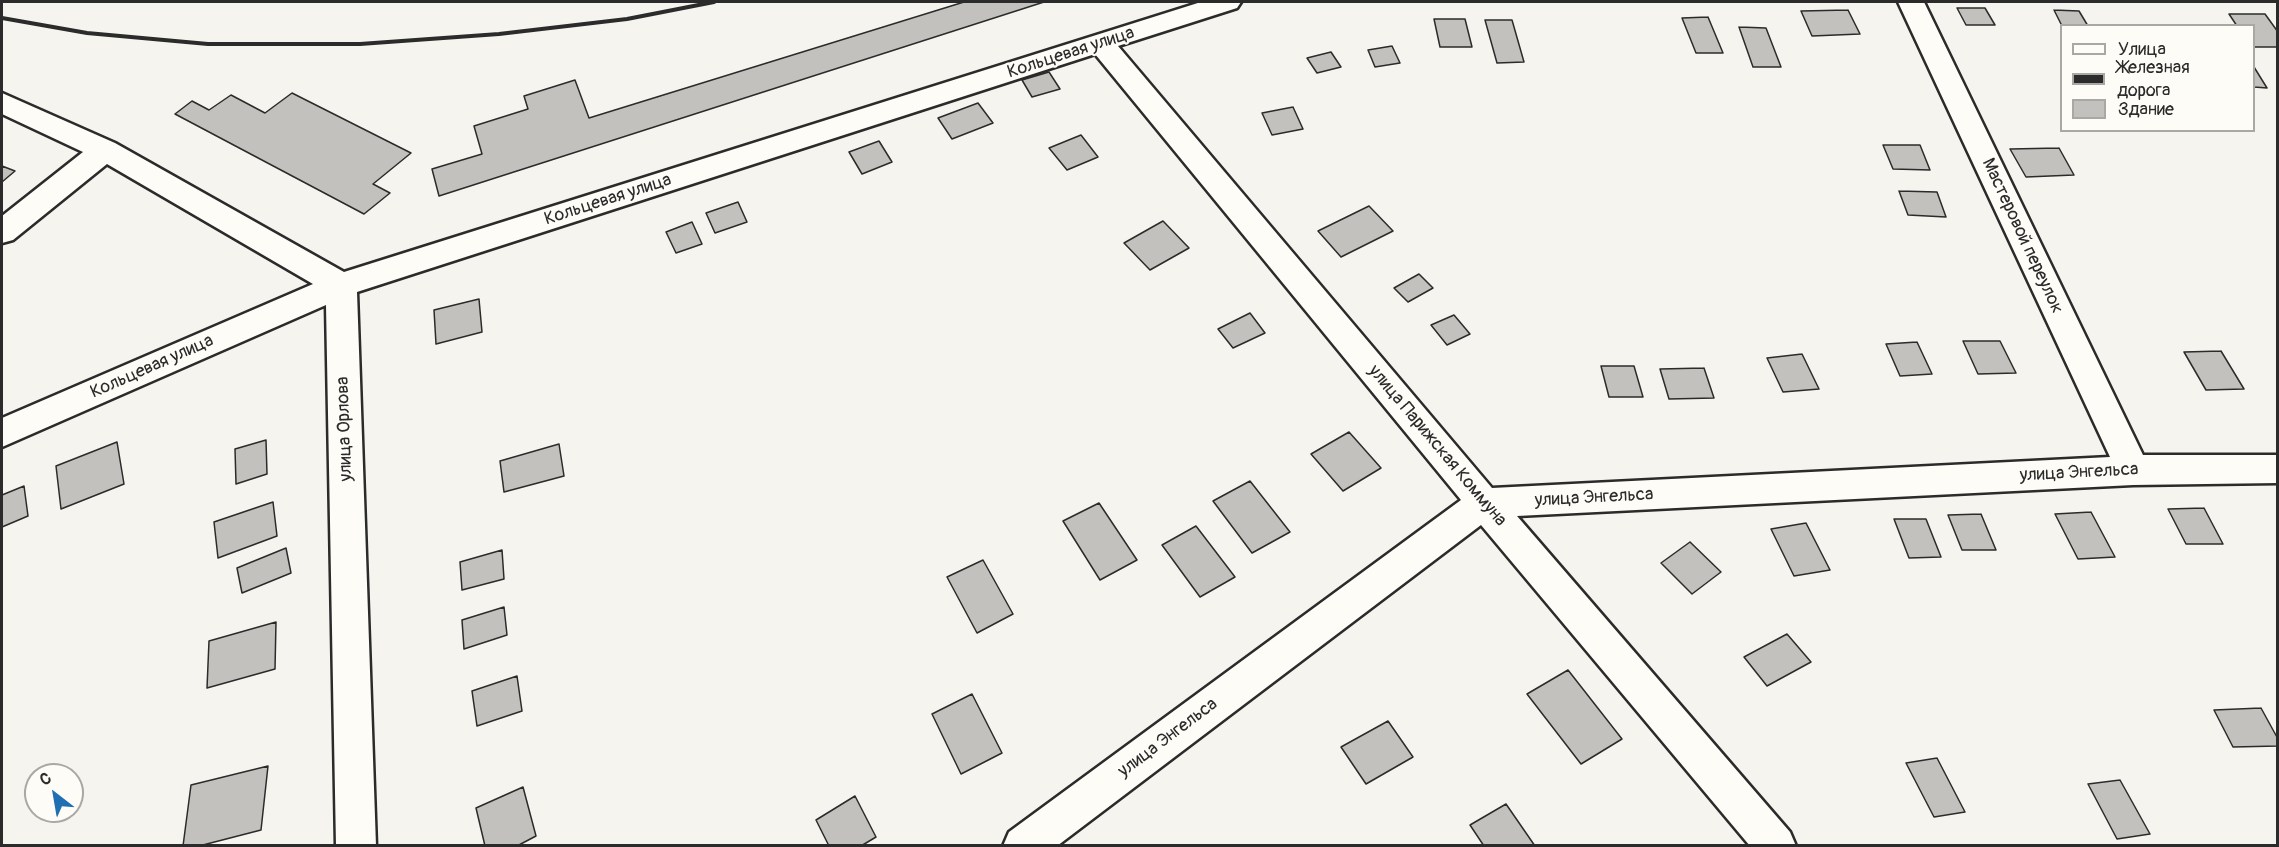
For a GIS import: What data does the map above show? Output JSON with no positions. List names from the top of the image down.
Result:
{
  "streets": {
    "street": [
      "Кольцевая улица",
      "Мастеровой переулок",
      "улица Орлова",
      "улица Парижская Коммуна",
      "улица Энгельса"
    ]
  },
  "crossings": [
    ["Кольцевая улица", "улица Орлова"],
    ["Кольцевая улица", "улица Парижская Коммуна"],
    ["Мастеровой переулок", "улица Энгельса"],
    ["улица Парижская Коммуна", "улица Энгельса"]
  ],
  "legend": ["Улица", "Железная дорога", "Здание"],
  "north": "top left"
}
